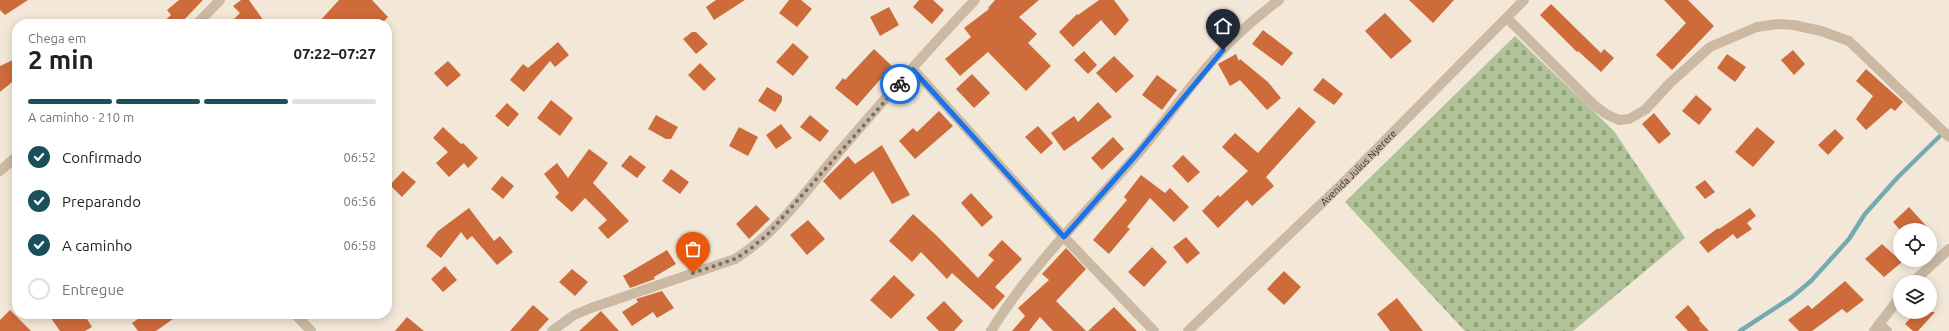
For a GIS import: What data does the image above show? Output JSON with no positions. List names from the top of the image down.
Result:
{
  "streets": {
    "street": ["Avenida Julius Nyerere"]
  },
  "page": {
    "heading": ["2 min", "Chega em", "07:22–07:27"],
    "bar": "A caminho · 210 m",
    "list": [
      ["Confirmado", "06:52"],
      ["Preparando", "06:56"],
      ["A caminho", "06:58"],
      "Entregue"
    ]
  }
}
